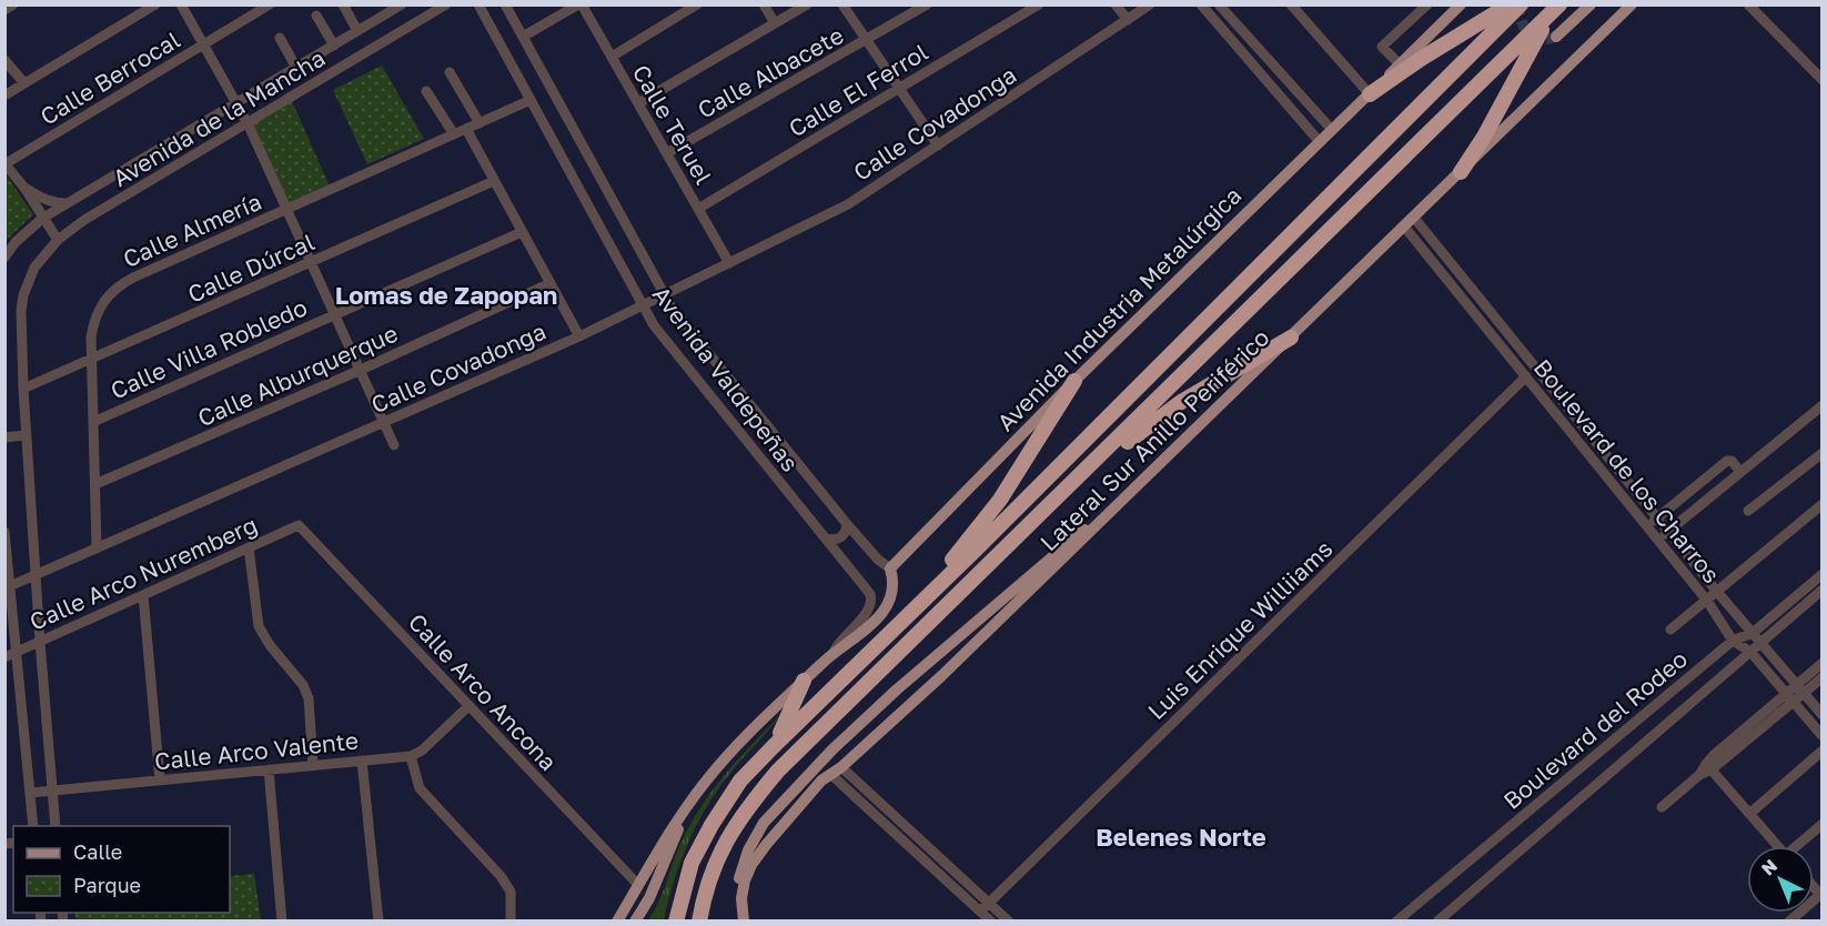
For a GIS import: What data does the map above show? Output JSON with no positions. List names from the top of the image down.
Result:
{
  "streets": {
    "main road": ["Avenida Industria Metalúrgica", "Lateral Sur Anillo Periférico"],
    "street": [
      "Calle Albacete",
      "Calle Berrocal",
      "Calle El Ferrol",
      "Avenida de la Mancha",
      "Calle Covadonga",
      "Calle Teruel",
      "Calle Almería",
      "Calle Dúrcal",
      "Calle Villa Robledo",
      "Calle Alburquerque",
      "Avenida Valdepeñas",
      "Boulevard de los Charros",
      "Calle Arco Nuremberg",
      "Luis Enrique Williiams",
      "Calle Arco Ancona",
      "Boulevard del Rodeo",
      "Calle Arco Valente"
    ]
  },
  "crossings": [
    ["Calle Albacete", "Calle Teruel"],
    ["Calle El Ferrol", "Calle Teruel"],
    ["Avenida de la Mancha", "Calle Dúrcal"],
    ["Calle Covadonga", "Calle Teruel"],
    ["Calle Covadonga", "Calle Almería"],
    ["Calle Covadonga", "Avenida Valdepeñas"],
    ["Calle Almería", "Calle Dúrcal"],
    ["Calle Almería", "Calle Villa Robledo"],
    ["Calle Almería", "Calle Alburquerque"],
    ["Calle Almería", "Avenida Valdepeñas"],
    ["Avenida Industria Metalúrgica", "Avenida Valdepeñas"],
    ["Lateral Sur Anillo Periférico", "Boulevard de los Charros"],
    ["Boulevard de los Charros", "Luis Enrique Williiams"],
    ["Boulevard de los Charros", "Boulevard del Rodeo"],
    ["Calle Arco Nuremberg", "Calle Arco Ancona"]
  ],
  "districts": ["Lomas de Zapopan", "Belenes Norte"],
  "legend": ["Calle", "Parque"],
  "north": "top left"
}
